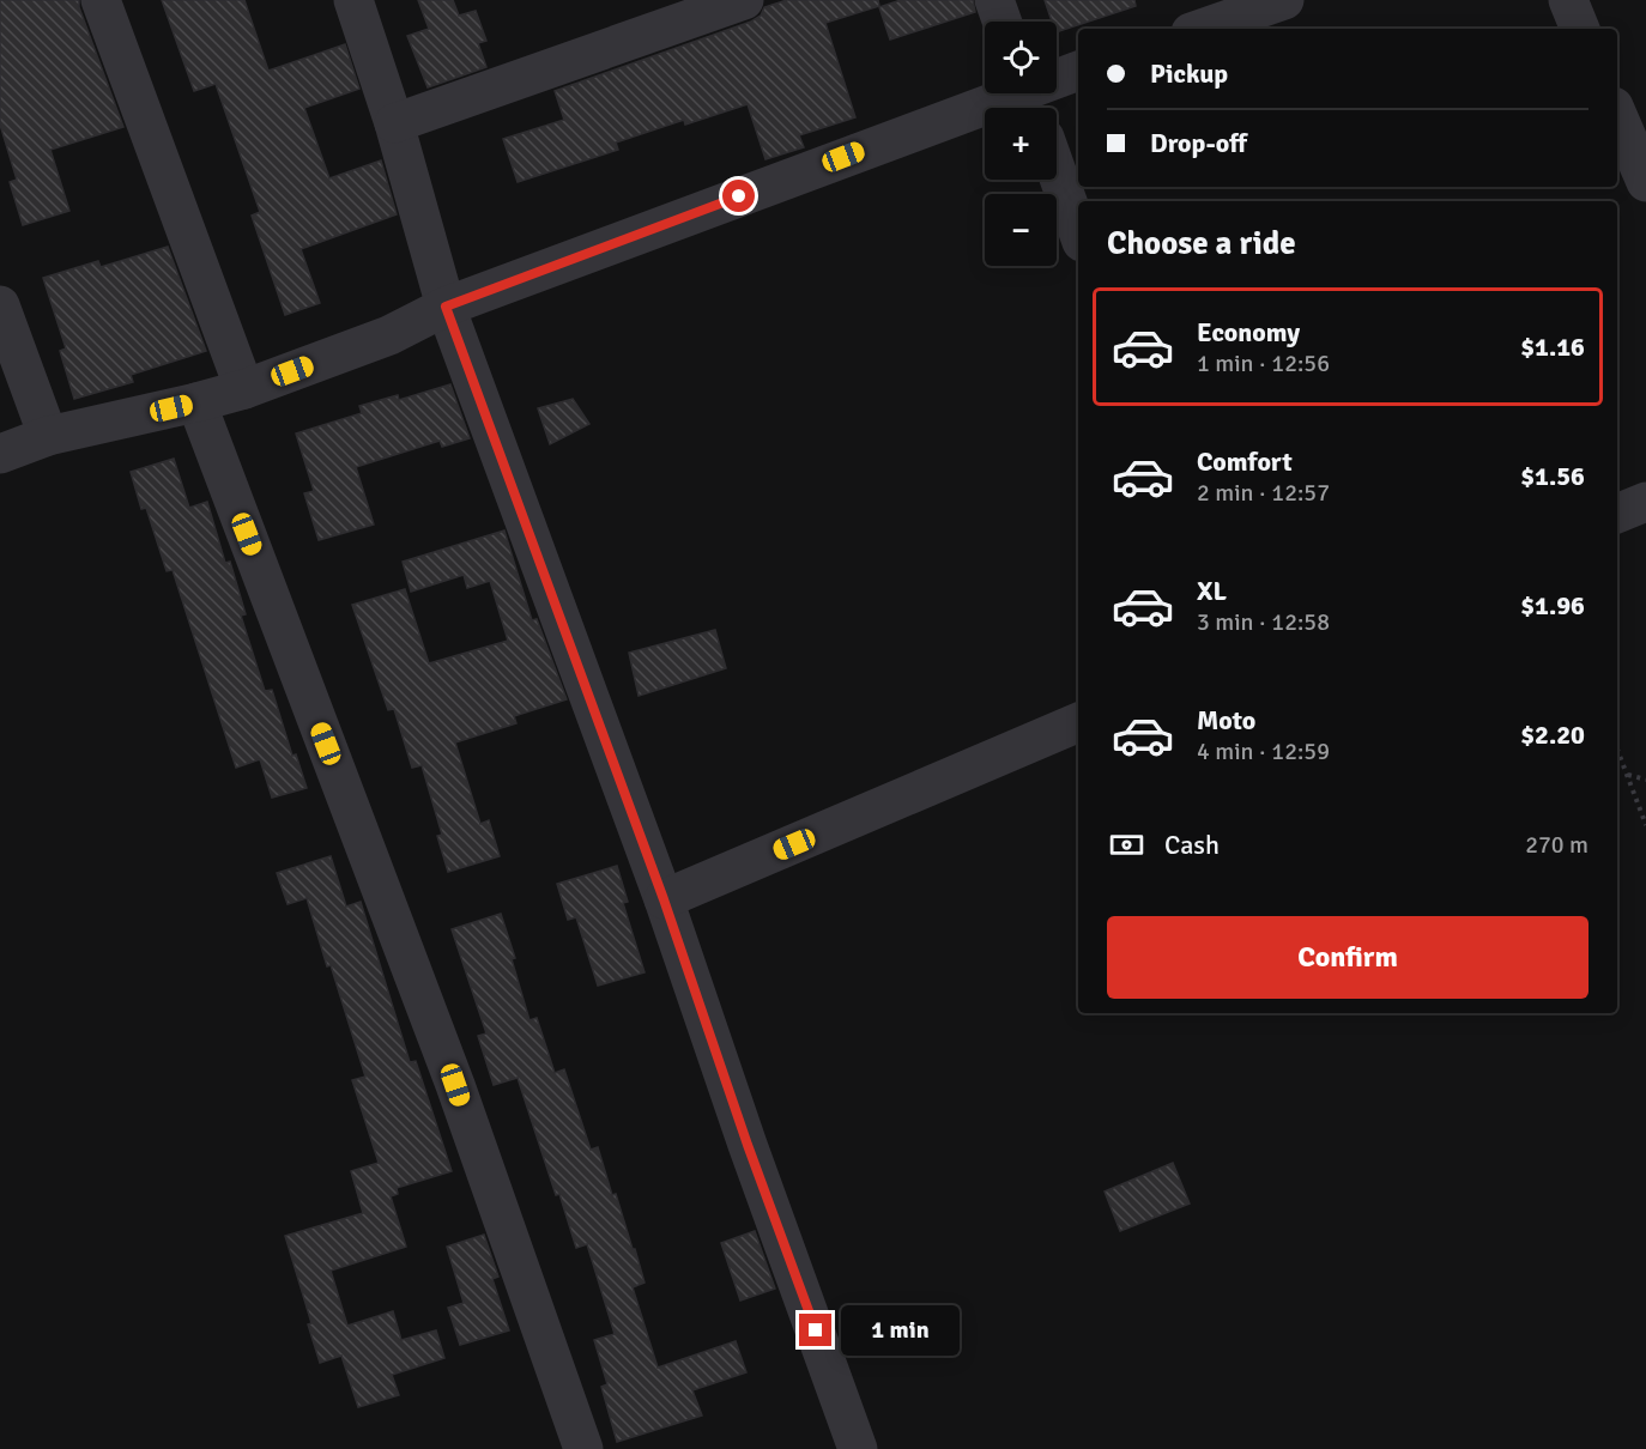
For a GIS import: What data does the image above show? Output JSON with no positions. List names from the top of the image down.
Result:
{
  "page": {
    "map_buttons": ["+", "−"],
    "banner": ["Pickup", "Drop-off"],
    "heading": "Choose a ride",
    "list": [
      {
        "name": "Economy",
        "note": "1 min · 12:56",
        "value": "$1.16"
      },
      {
        "name": "Comfort",
        "note": "2 min · 12:57",
        "value": "$1.56"
      },
      {
        "name": "XL",
        "note": "3 min · 12:58",
        "value": "$1.96"
      },
      {
        "name": "Moto",
        "note": "4 min · 12:59",
        "value": "$2.20"
      }
    ],
    "pay": ["Cash", "270 m"],
    "buttons": "Confirm",
    "bubble": "1 min"
  }
}
